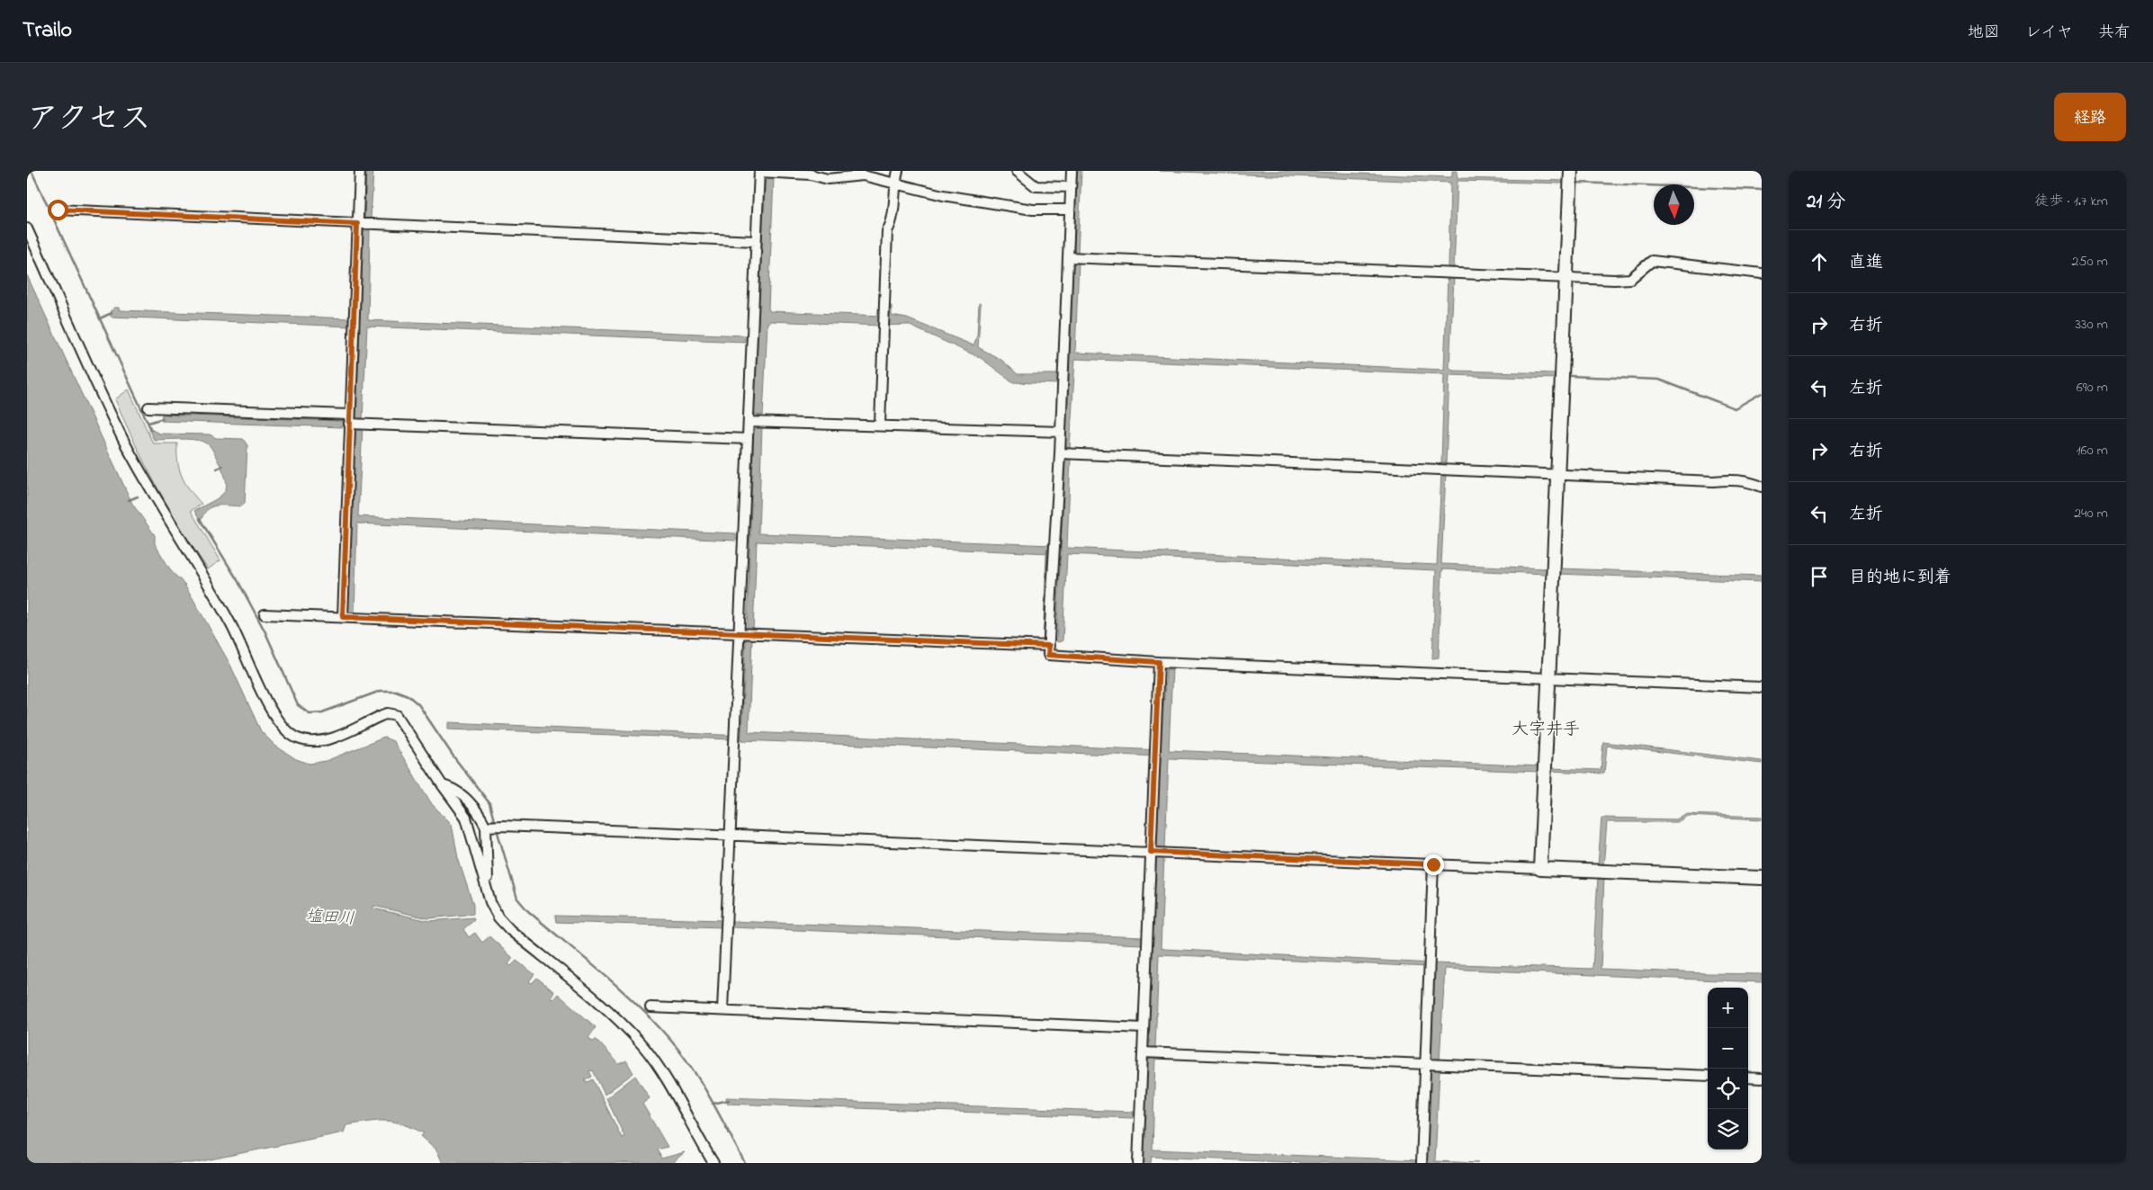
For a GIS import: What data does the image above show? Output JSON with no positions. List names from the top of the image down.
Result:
{
  "districts": ["大字井手"],
  "water": ["塩田川"],
  "north": "bottom",
  "page": {
    "header": "Trailo",
    "nav": ["地図", "レイヤ", "共有"],
    "title": "アクセス",
    "buttons": "経路",
    "heading": ["21 分", "徒歩 · 1.7 km"],
    "list": [
      ["直進", "250 m"],
      ["右折", "330 m"],
      ["左折", "690 m"],
      ["右折", "160 m"],
      ["左折", "240 m"],
      "目的地に到着"
    ],
    "map_buttons": ["+", "−"]
  }
}
